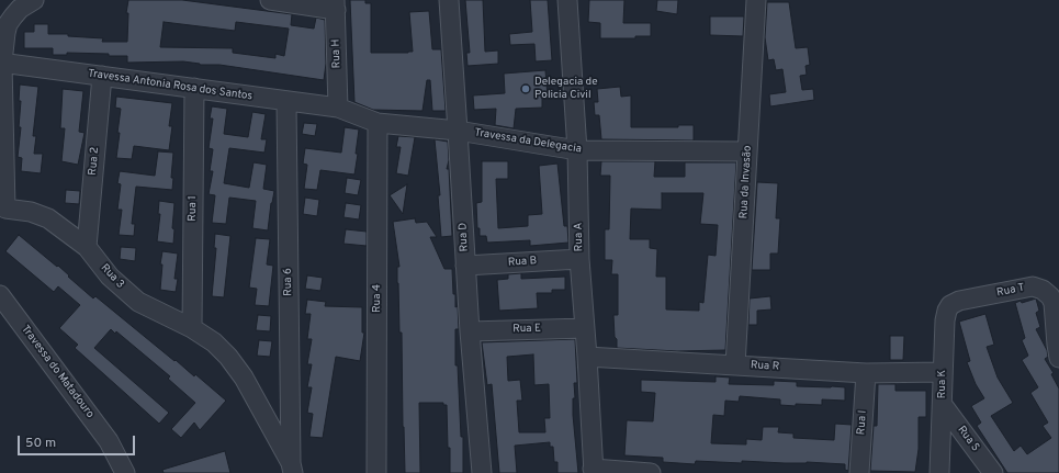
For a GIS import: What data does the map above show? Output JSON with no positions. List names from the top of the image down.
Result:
{
  "streets": {
    "street": [
      "Rua H",
      "Travessa Antonia Rosa dos Santos",
      "Travessa da Delegacia",
      "Rua 2",
      "Rua da Invasão",
      "Rua 1",
      "Rua D",
      "Rua A",
      "Rua B",
      "Rua 3",
      "Rua 6",
      "Rua T",
      "Rua 4",
      "Rua E",
      "Rua R",
      "Travessa do Matadouro",
      "Rua K",
      "Rua I",
      "Rua S"
    ]
  },
  "crossings": [
    ["Rua H", "Travessa Antonia Rosa dos Santos"],
    ["Rua H", "Travessa da Delegacia"],
    ["Travessa Antonia Rosa dos Santos", "Travessa da Delegacia"],
    ["Travessa Antonia Rosa dos Santos", "Rua 2"],
    ["Travessa Antonia Rosa dos Santos", "Rua 1"],
    ["Travessa Antonia Rosa dos Santos", "Rua 3"],
    ["Travessa Antonia Rosa dos Santos", "Rua 6"],
    ["Travessa da Delegacia", "Rua da Invasão"],
    ["Travessa da Delegacia", "Rua D"],
    ["Travessa da Delegacia", "Rua A"],
    ["Travessa da Delegacia", "Rua 4"],
    ["Rua 2", "Rua 3"],
    ["Rua da Invasão", "Rua R"],
    ["Rua 1", "Rua 3"],
    ["Rua D", "Rua B"],
    ["Rua D", "Rua E"],
    ["Rua A", "Rua B"],
    ["Rua A", "Rua E"],
    ["Rua A", "Rua R"],
    ["Rua 3", "Rua 6"],
    ["Rua T", "Rua K"],
    ["Rua R", "Rua K"],
    ["Rua R", "Rua I"],
    ["Rua K", "Rua S"]
  ],
  "places": ["Delegacia de Policia Civil"],
  "scale_bar": "50 m"
}
